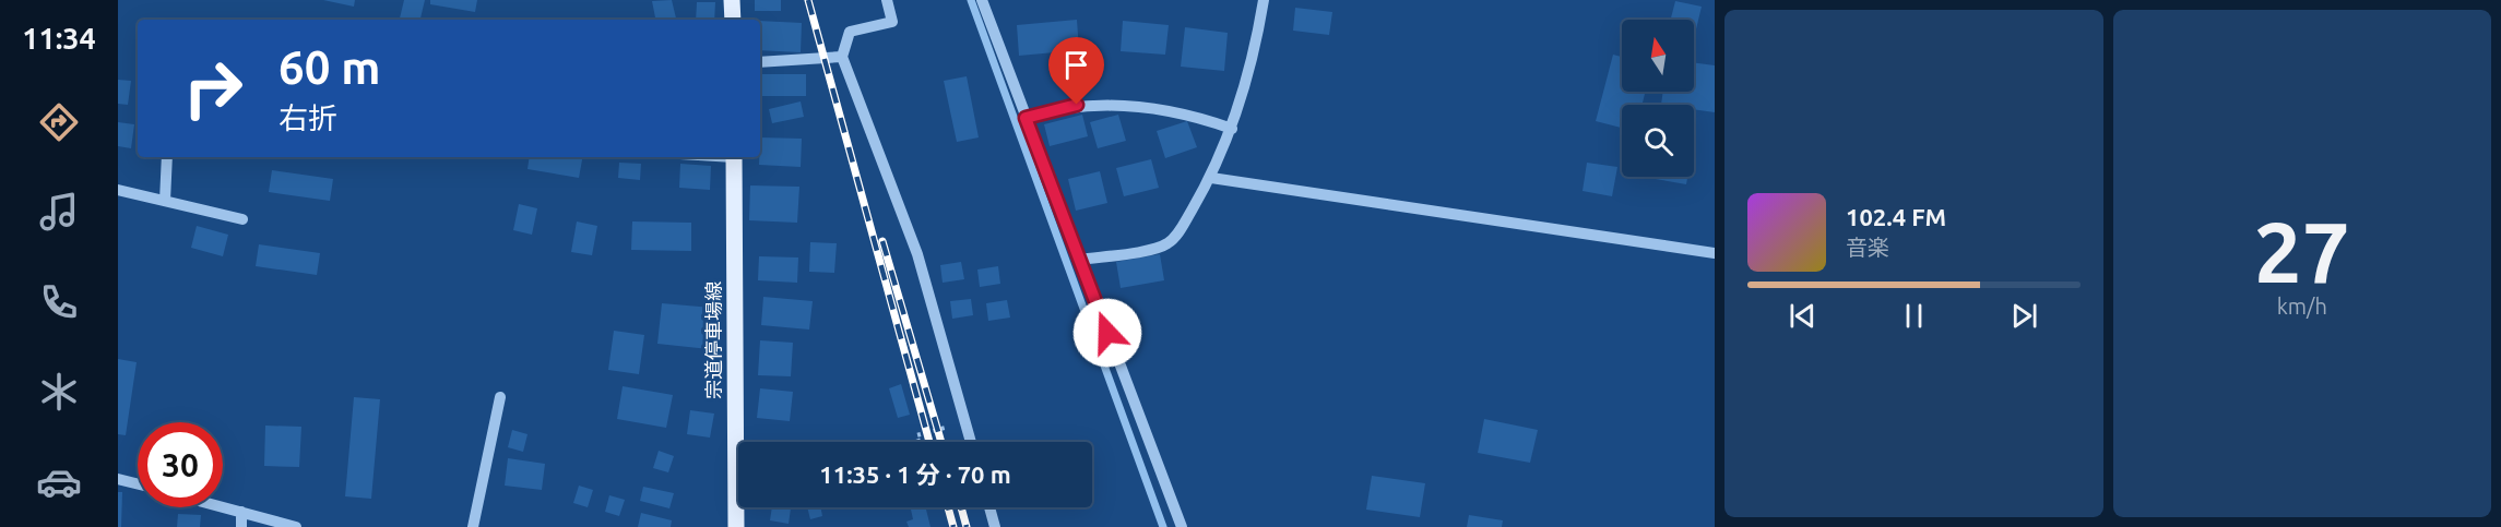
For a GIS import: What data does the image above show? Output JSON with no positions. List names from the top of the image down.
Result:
{
  "streets": {
    "main road": ["宗道停車場線"]
  },
  "north": "top",
  "page": {
    "tabs": "11:34",
    "tile": ["27", "km/h"],
    "turn": ["60 m", "右折"],
    "song": ["102.4 FM", "音楽"],
    "limit": "30",
    "trip": "11:35 · 1 分 · 70 m"
  }
}
